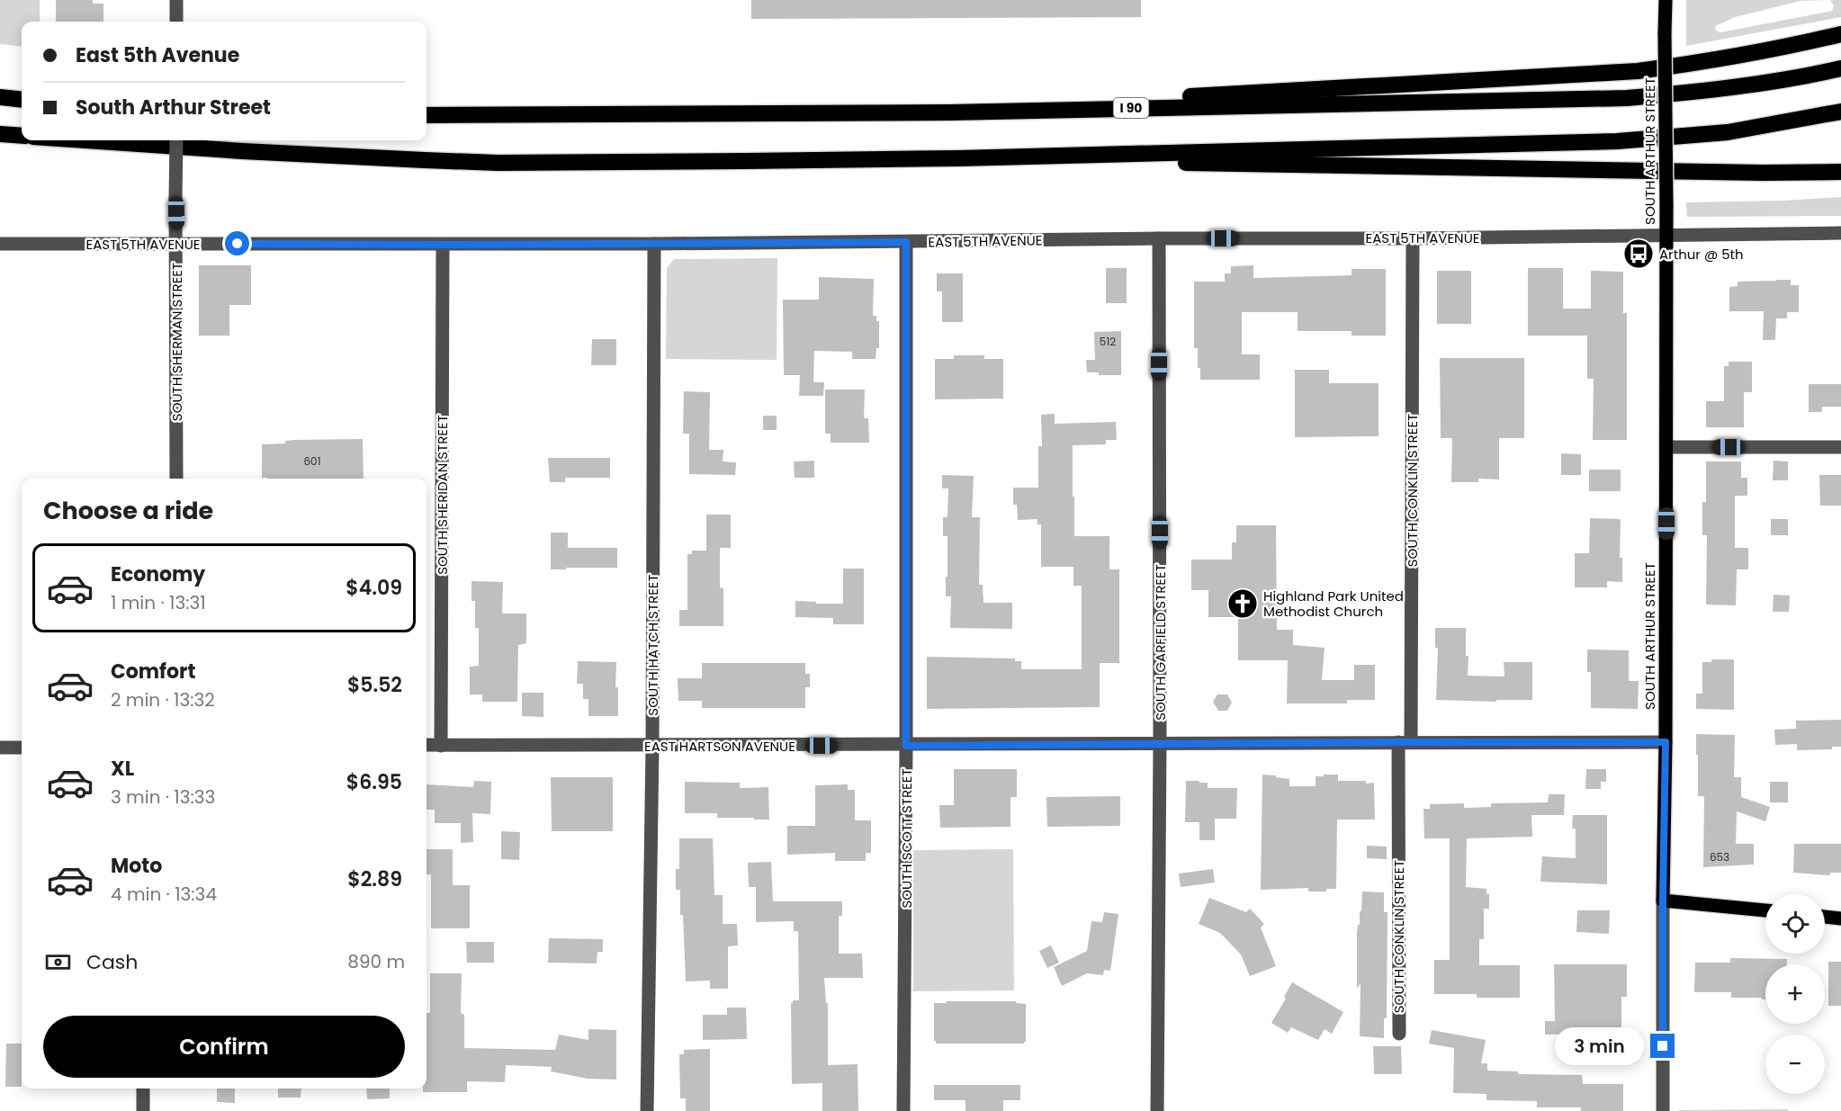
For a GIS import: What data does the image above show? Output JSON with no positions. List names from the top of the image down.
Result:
{
  "streets": {
    "highway": ["I 90"],
    "main road": ["SOUTH ARTHUR STREET"],
    "street": [
      "EAST 5TH AVENUE",
      "SOUTH SHERMAN STREET",
      "SOUTH CONKLIN STREET",
      "SOUTH SHERIDAN STREET",
      "SOUTH GARFIELD STREET",
      "SOUTH HATCH STREET",
      "EAST HARTSON AVENUE",
      "SOUTH SCOTT STREET"
    ]
  },
  "crossings": [
    ["SOUTH ARTHUR STREET", "EAST 5TH AVENUE"],
    ["SOUTH ARTHUR STREET", "EAST HARTSON AVENUE"],
    ["EAST 5TH AVENUE", "SOUTH SHERMAN STREET"],
    ["EAST 5TH AVENUE", "SOUTH CONKLIN STREET"],
    ["EAST 5TH AVENUE", "SOUTH SHERIDAN STREET"],
    ["EAST 5TH AVENUE", "SOUTH GARFIELD STREET"],
    ["EAST 5TH AVENUE", "SOUTH HATCH STREET"],
    ["EAST 5TH AVENUE", "SOUTH SCOTT STREET"],
    ["SOUTH CONKLIN STREET", "EAST HARTSON AVENUE"],
    ["SOUTH SHERIDAN STREET", "EAST HARTSON AVENUE"],
    ["SOUTH GARFIELD STREET", "EAST HARTSON AVENUE"],
    ["SOUTH HATCH STREET", "EAST HARTSON AVENUE"],
    ["EAST HARTSON AVENUE", "SOUTH SCOTT STREET"]
  ],
  "places": {
    "bus stop": ["Arthur @ 5th"],
    "church": ["Highland Park United Methodist Church"]
  },
  "house_numbers": ["512", "601", "653"],
  "page": {
    "banner": ["East 5th Avenue", "South Arthur Street"],
    "heading": "Choose a ride",
    "list": [
      {
        "name": "Economy",
        "note": "1 min · 13:31",
        "value": "$4.09"
      },
      {
        "name": "Comfort",
        "note": "2 min · 13:32",
        "value": "$5.52"
      },
      {
        "name": "XL",
        "note": "3 min · 13:33",
        "value": "$6.95"
      },
      {
        "name": "Moto",
        "note": "4 min · 13:34",
        "value": "$2.89"
      }
    ],
    "map_buttons": ["+", "−"],
    "pay": ["Cash", "890 m"],
    "buttons": "Confirm",
    "bubble": "3 min"
  }
}
